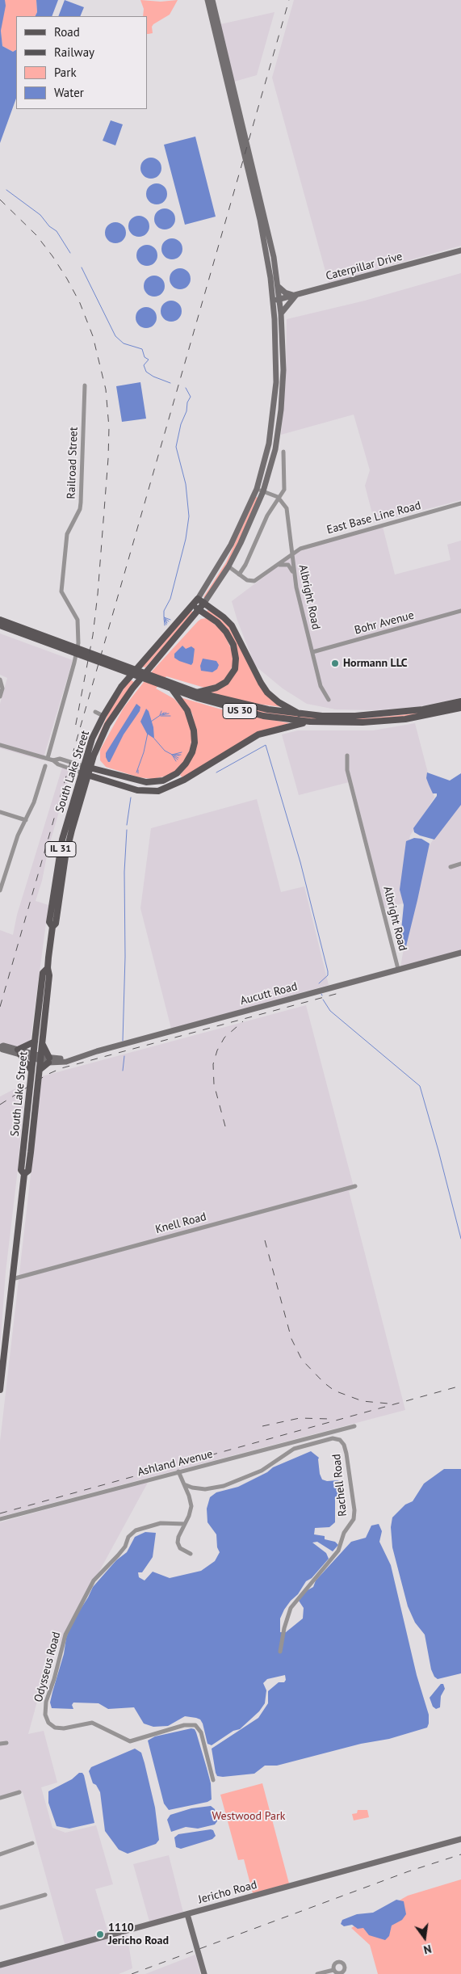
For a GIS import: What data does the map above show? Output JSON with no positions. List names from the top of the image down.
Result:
{
  "streets": {
    "main road": [
      "Caterpillar Drive",
      "US 30",
      "South Lake Street",
      "IL 31",
      "Aucutt Road",
      "Jericho Road"
    ],
    "street": [
      "Railroad Street",
      "East Base Line Road",
      "Albright Road",
      "Bohr Avenue",
      "Knell Road",
      "Ashland Avenue",
      "Rachell Road",
      "Odysseus Road"
    ]
  },
  "crossings": [
    ["Caterpillar Drive", "IL 31"],
    ["East Base Line Road", "Albright Road"],
    ["Albright Road", "Bohr Avenue"],
    ["Albright Road", "Aucutt Road"],
    ["South Lake Street", "IL 31"],
    ["South Lake Street", "Aucutt Road"],
    ["South Lake Street", "Knell Road"]
  ],
  "parks": ["Westwood Park"],
  "places": ["Hormann LLC", "1110 Jericho Road"],
  "legend": [
    "Road",
    "Railway",
    "Park",
    "Water"
  ],
  "north": "bottom"
}
